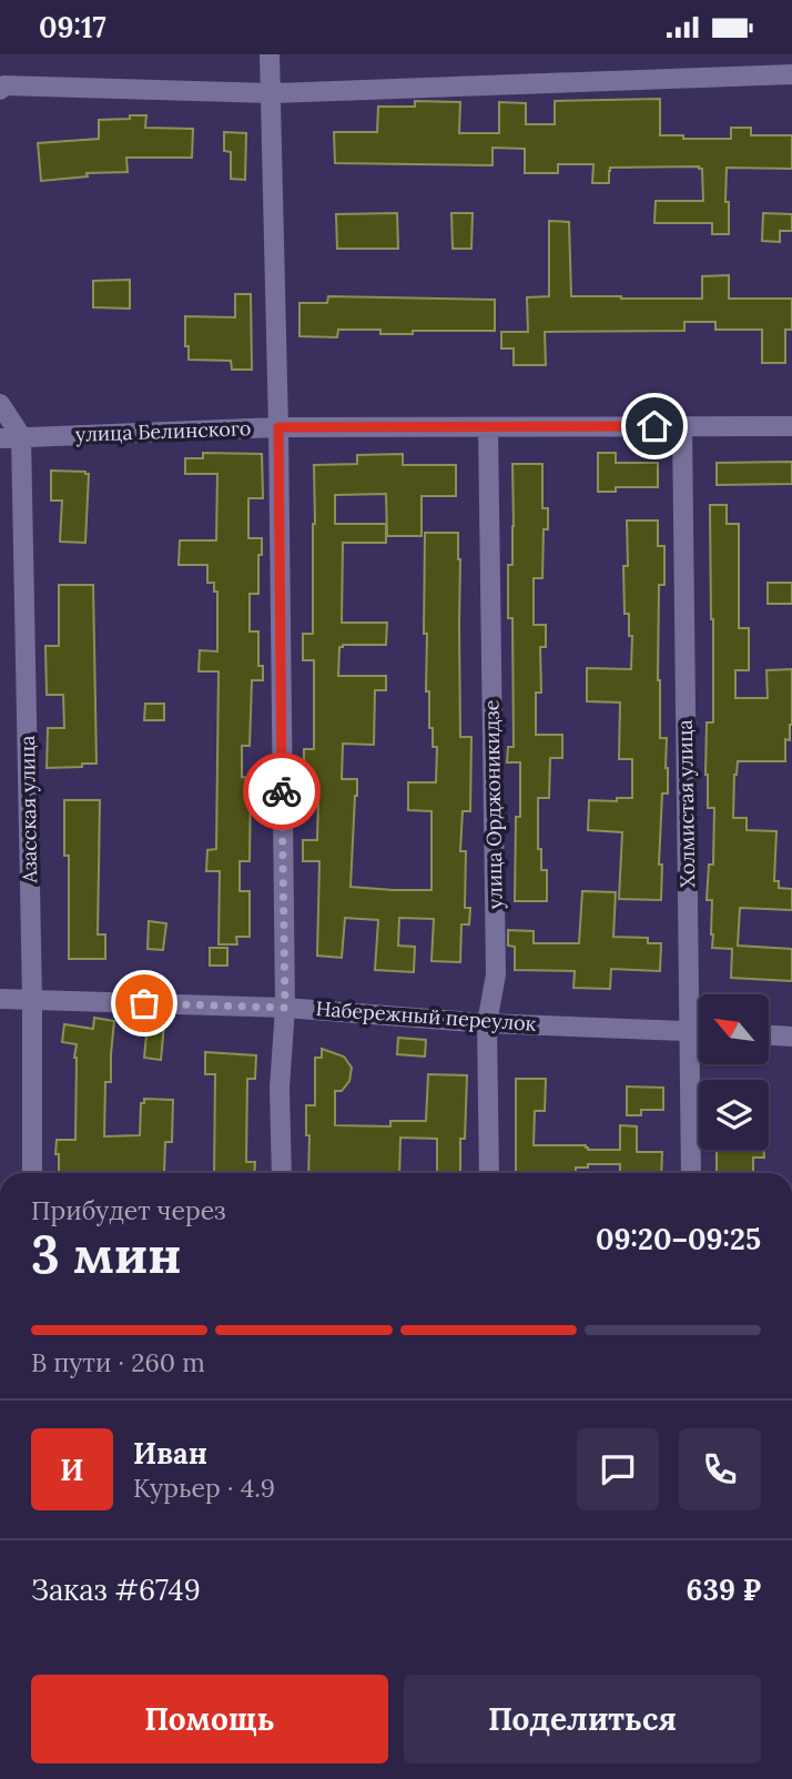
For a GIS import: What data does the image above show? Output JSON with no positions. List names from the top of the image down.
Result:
{
  "streets": {
    "street": [
      "улица Белинского",
      "Холмистая улица",
      "улица Орджоникидзе",
      "Азасская улица",
      "Набережный переулок"
    ]
  },
  "crossings": [
    ["улица Белинского", "Холмистая улица"],
    ["улица Белинского", "улица Орджоникидзе"],
    ["улица Белинского", "Азасская улица"],
    ["Холмистая улица", "Набережный переулок"],
    ["улица Орджоникидзе", "Набережный переулок"],
    ["Азасская улица", "Набережный переулок"]
  ],
  "north": "top left",
  "page": {
    "status": "09:17",
    "heading": ["3 мин", "Прибудет через", "09:20–09:25"],
    "panel": [
      "Иван",
      "Курьер · 4.9",
      "Заказ #6749",
      "639 ₽"
    ],
    "bar": "В пути · 260 m",
    "round": "И",
    "buttons": ["Помощь", "Поделиться"]
  }
}
